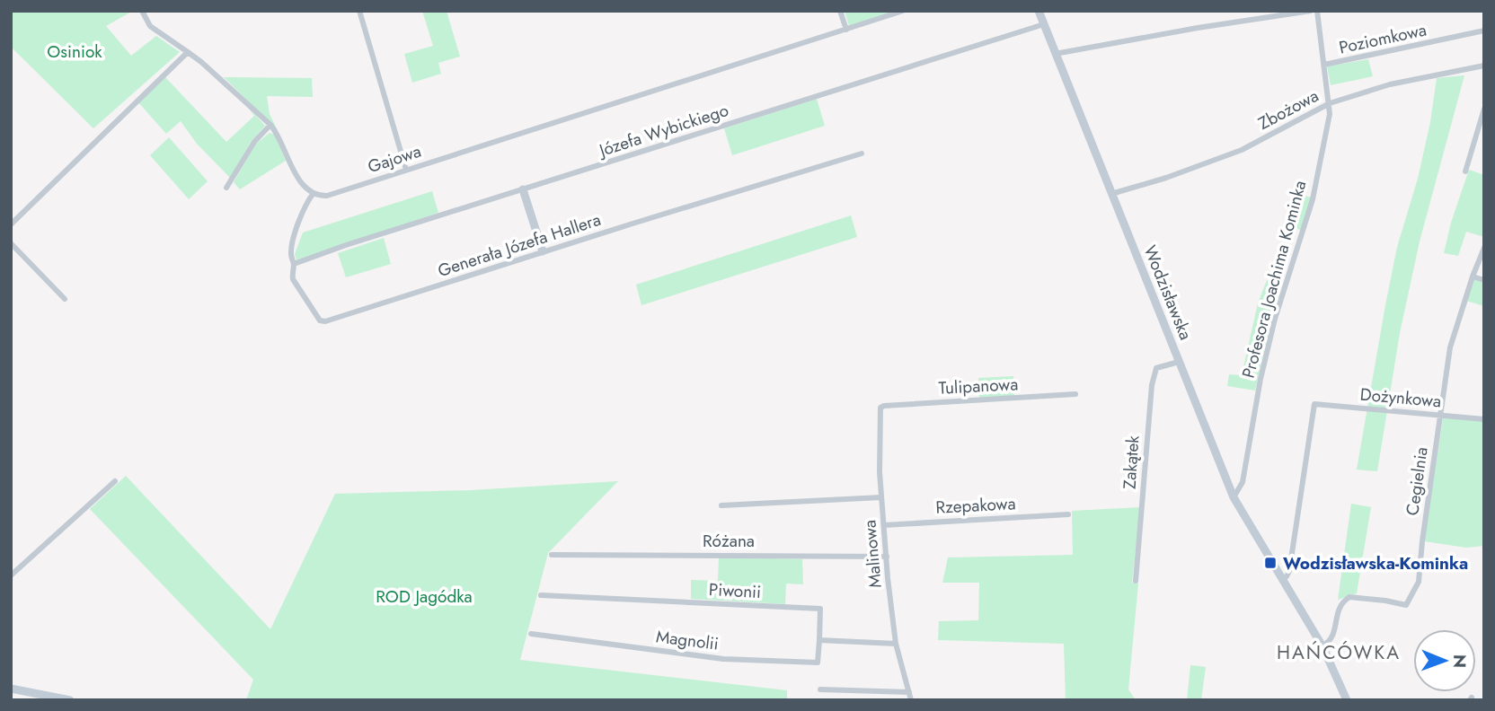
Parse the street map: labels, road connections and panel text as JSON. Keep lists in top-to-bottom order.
{
  "streets": {
    "main road": ["Wodzisławska"],
    "street": [
      "Poziomkowa",
      "Zbożowa",
      "Józefa Wybickiego",
      "Gajowa",
      "Generała Józefa Hallera",
      "Profesora Joachima Kominka",
      "Tulipanowa",
      "Dożynkowa",
      "Zakątek",
      "Cegielnia",
      "Rzepakowa",
      "Różana",
      "Malinowa",
      "Piwonii",
      "Magnolii"
    ]
  },
  "crossings": [
    ["Poziomkowa", "Zbożowa"],
    ["Poziomkowa", "Profesora Joachima Kominka"],
    ["Zbożowa", "Profesora Joachima Kominka"],
    ["Zbożowa", "Wodzisławska"],
    ["Józefa Wybickiego", "Generała Józefa Hallera"],
    ["Józefa Wybickiego", "Wodzisławska"],
    ["Gajowa", "Generała Józefa Hallera"],
    ["Profesora Joachima Kominka", "Wodzisławska"],
    ["Wodzisławska", "Dożynkowa"],
    ["Wodzisławska", "Zakątek"],
    ["Wodzisławska", "Cegielnia"],
    ["Tulipanowa", "Malinowa"],
    ["Dożynkowa", "Cegielnia"],
    ["Rzepakowa", "Malinowa"],
    ["Różana", "Malinowa"],
    ["Piwonii", "Magnolii"]
  ],
  "districts": ["HAŃCÓWKA"],
  "parks": ["Osiniok", "ROD Jagódka"],
  "places": {
    "transit": ["Wodzisławska-Kominka"]
  },
  "north": "right"
}
